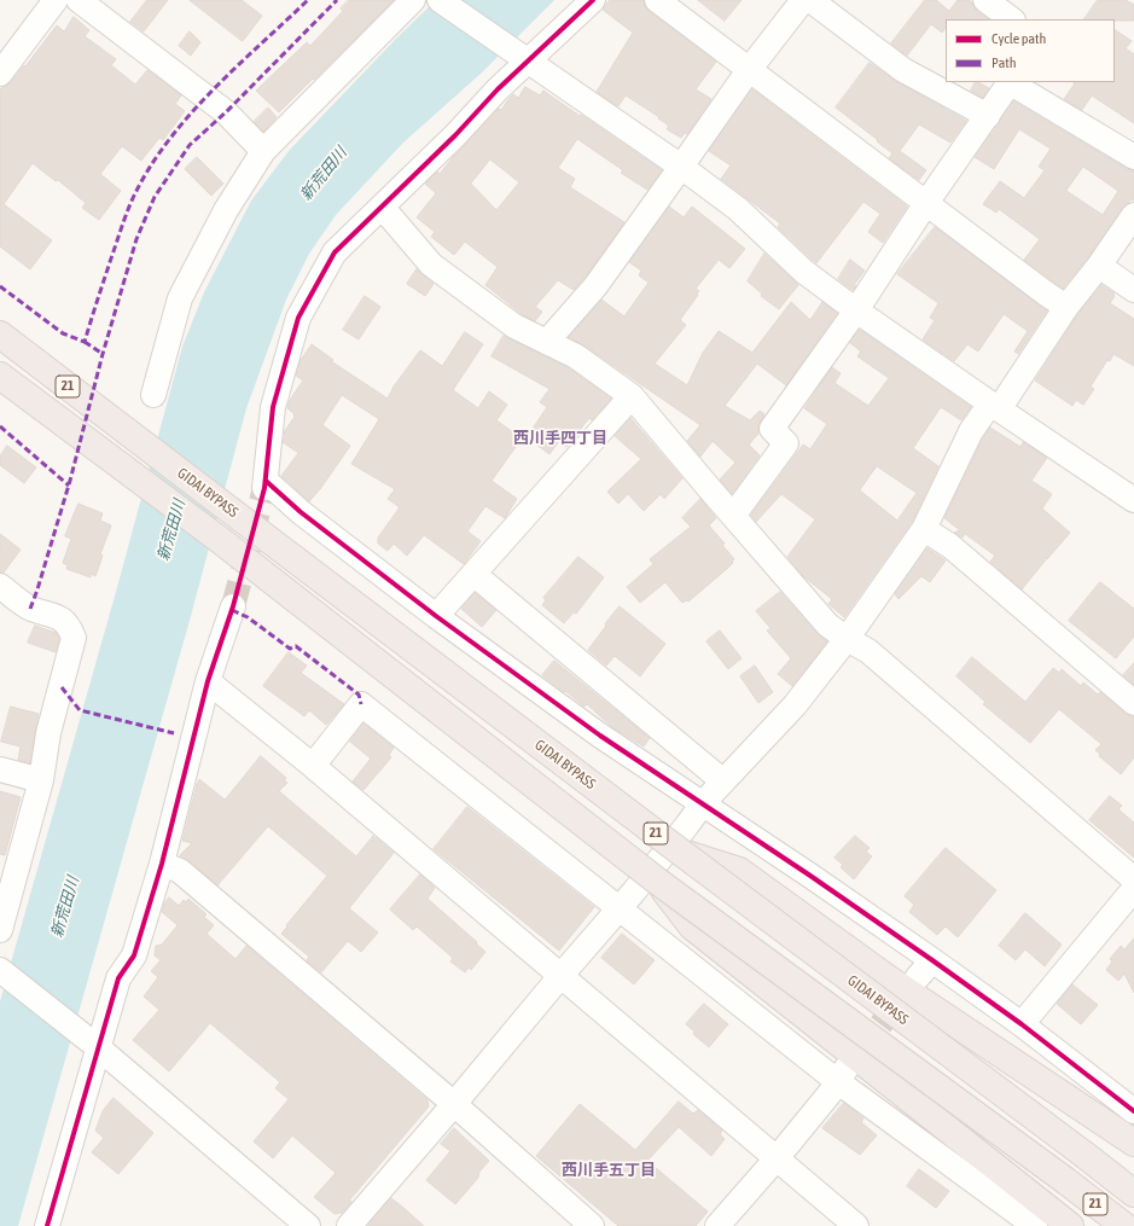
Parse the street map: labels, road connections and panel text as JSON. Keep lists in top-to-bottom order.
{
  "streets": {
    "highway": ["21", "GIDAI BYPASS"]
  },
  "crossings": [
    ["21", "GIDAI BYPASS"]
  ],
  "districts": ["西川手四丁目", "西川手五丁目"],
  "water": ["新荒田川"],
  "legend": ["Cycle path", "Path"]
}
